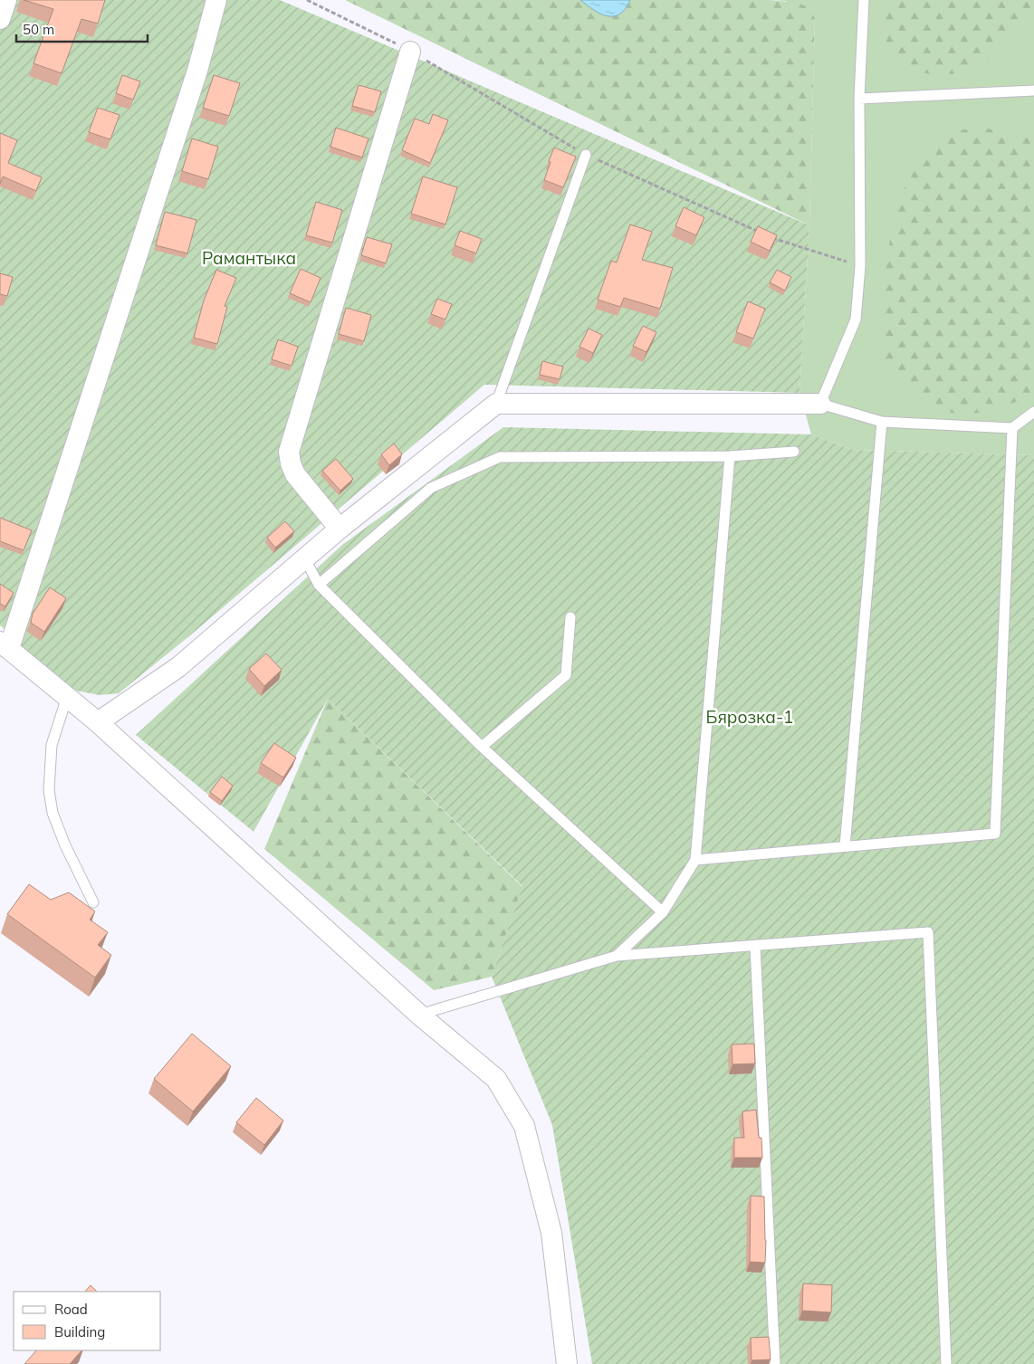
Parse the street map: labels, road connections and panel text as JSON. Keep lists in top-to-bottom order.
{
  "parks": ["Рамантыка", "Бярозка-1"],
  "legend": ["Road", "Building"],
  "scale_bar": "50 m"
}
